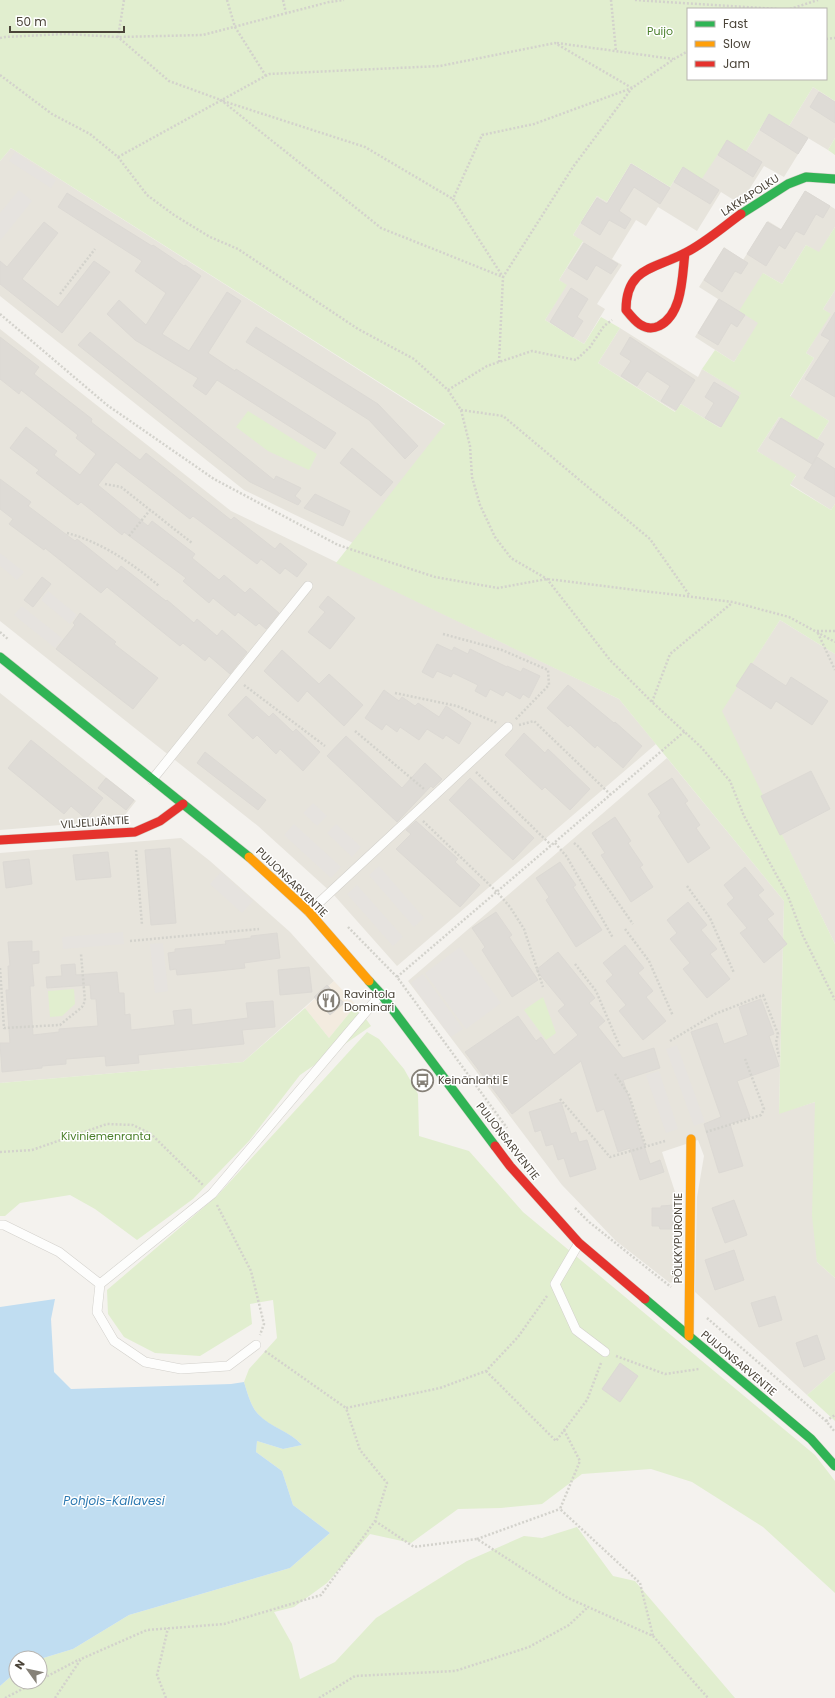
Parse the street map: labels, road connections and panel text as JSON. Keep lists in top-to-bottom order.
{
  "streets": {
    "main road": [
      "LAKKAPOLKU",
      "VILJELIJÄNTIE",
      "PUIJONSARVENTIE",
      "PÖLKKYPURONTIE"
    ]
  },
  "crossings": [
    ["VILJELIJÄNTIE", "PUIJONSARVENTIE"],
    ["PUIJONSARVENTIE", "PÖLKKYPURONTIE"]
  ],
  "water": ["Pohjois-Kallavesi"],
  "parks": ["Puijo", "Kiviniemenranta"],
  "places": {
    "restaurant": ["Ravintola Dominari"],
    "bus stop": ["Keinänlahti E"]
  },
  "legend": ["Fast", "Slow", "Jam"],
  "scale_bar": "50 m",
  "north": "top left"
}
